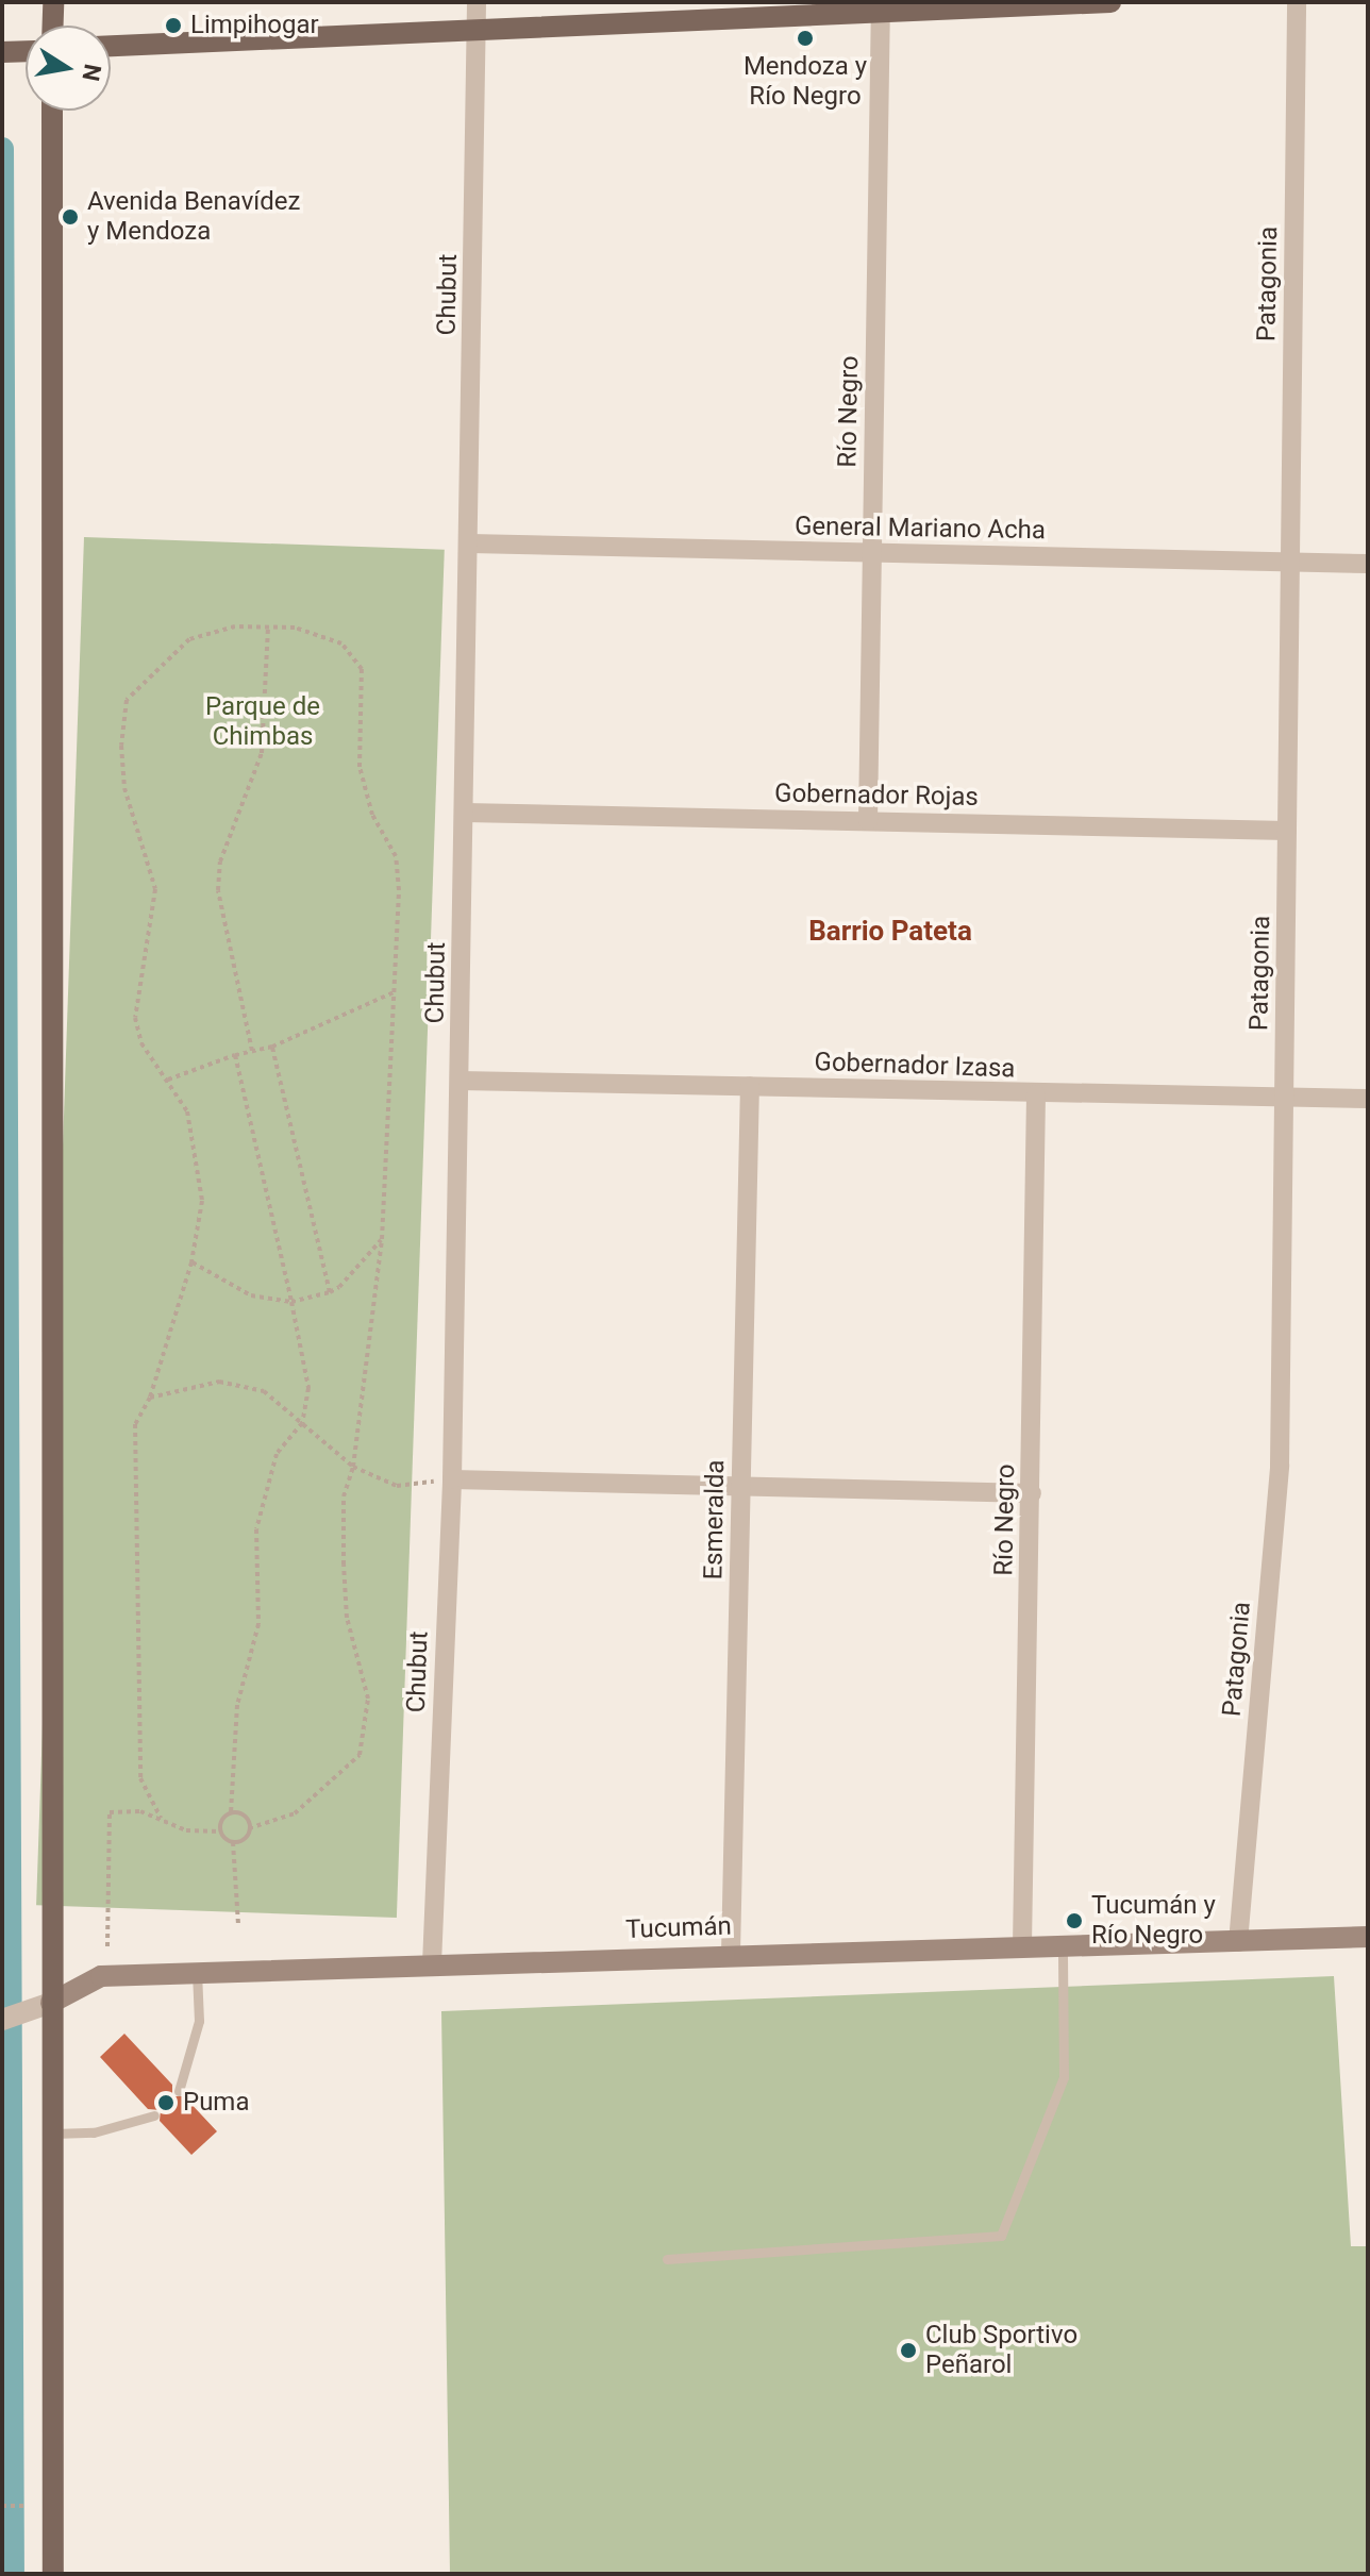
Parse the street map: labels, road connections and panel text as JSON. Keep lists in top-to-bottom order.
{
  "streets": {
    "main road": ["Tucumán"],
    "street": [
      "Patagonia",
      "Chubut",
      "Río Negro",
      "General Mariano Acha",
      "Gobernador Rojas",
      "Gobernador Izasa",
      "Esmeralda"
    ]
  },
  "crossings": [
    ["Patagonia", "General Mariano Acha"],
    ["Patagonia", "Gobernador Rojas"],
    ["Patagonia", "Gobernador Izasa"],
    ["Patagonia", "Tucumán"],
    ["Chubut", "General Mariano Acha"],
    ["Chubut", "Gobernador Rojas"],
    ["Chubut", "Gobernador Izasa"],
    ["Chubut", "Tucumán"],
    ["Río Negro", "General Mariano Acha"],
    ["Río Negro", "Gobernador Rojas"],
    ["Río Negro", "Gobernador Izasa"],
    ["Río Negro", "Tucumán"],
    ["Gobernador Izasa", "Esmeralda"],
    ["Esmeralda", "Tucumán"]
  ],
  "districts": ["Barrio Pateta"],
  "parks": ["Parque de Chimbas"],
  "places": [
    "Limpihogar",
    "Mendoza y Río Negro",
    "Avenida Benavídez y Mendoza",
    "Tucumán y Río Negro",
    "Puma",
    "Club Sportivo Peñarol"
  ],
  "north": "right"
}
